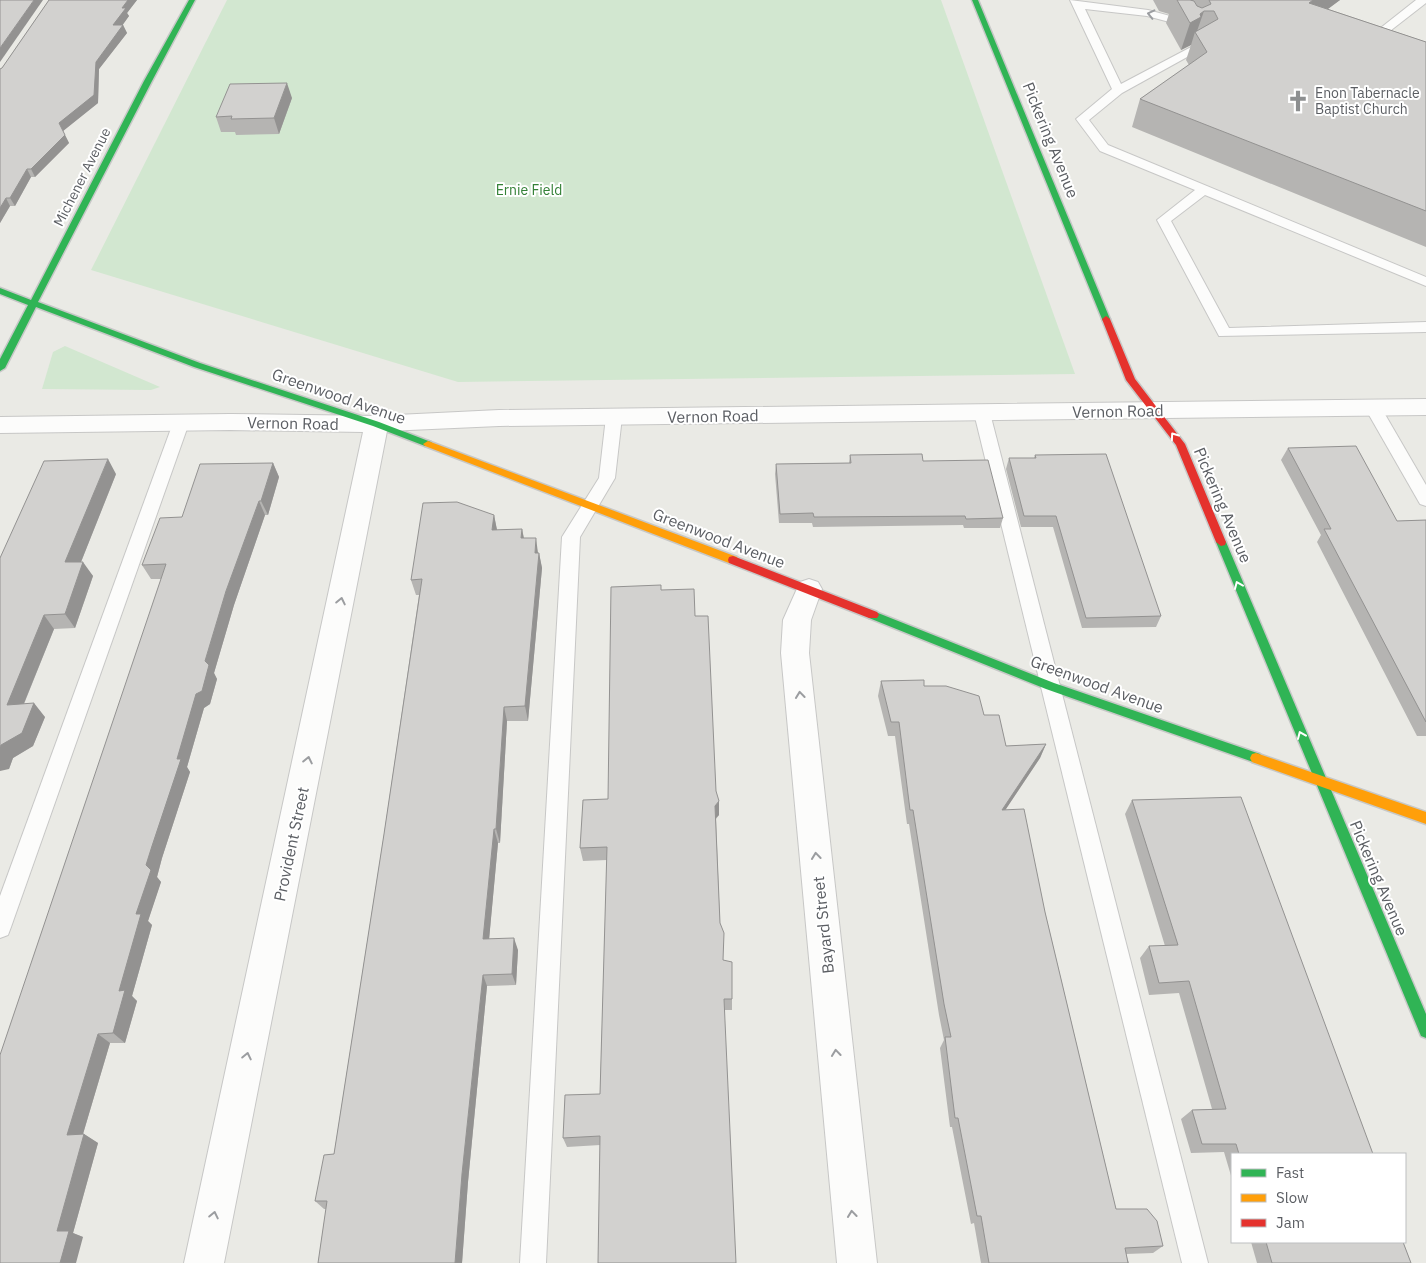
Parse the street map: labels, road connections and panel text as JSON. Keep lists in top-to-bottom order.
{
  "streets": {
    "street": [
      "Pickering Avenue",
      "Michener Avenue",
      "Greenwood Avenue",
      "Vernon Road",
      "Provident Street",
      "Bayard Street"
    ]
  },
  "crossings": [
    ["Pickering Avenue", "Greenwood Avenue"],
    ["Pickering Avenue", "Vernon Road"],
    ["Michener Avenue", "Greenwood Avenue"],
    ["Greenwood Avenue", "Vernon Road"],
    ["Greenwood Avenue", "Provident Street"],
    ["Greenwood Avenue", "Bayard Street"],
    ["Vernon Road", "Provident Street"]
  ],
  "one_way": ["Pickering Avenue", "Provident Street", "Bayard Street"],
  "parks": ["Ernie Field"],
  "places": {
    "church": ["Enon Tabernacle Baptist Church"]
  },
  "legend": ["Fast", "Slow", "Jam"]
}
